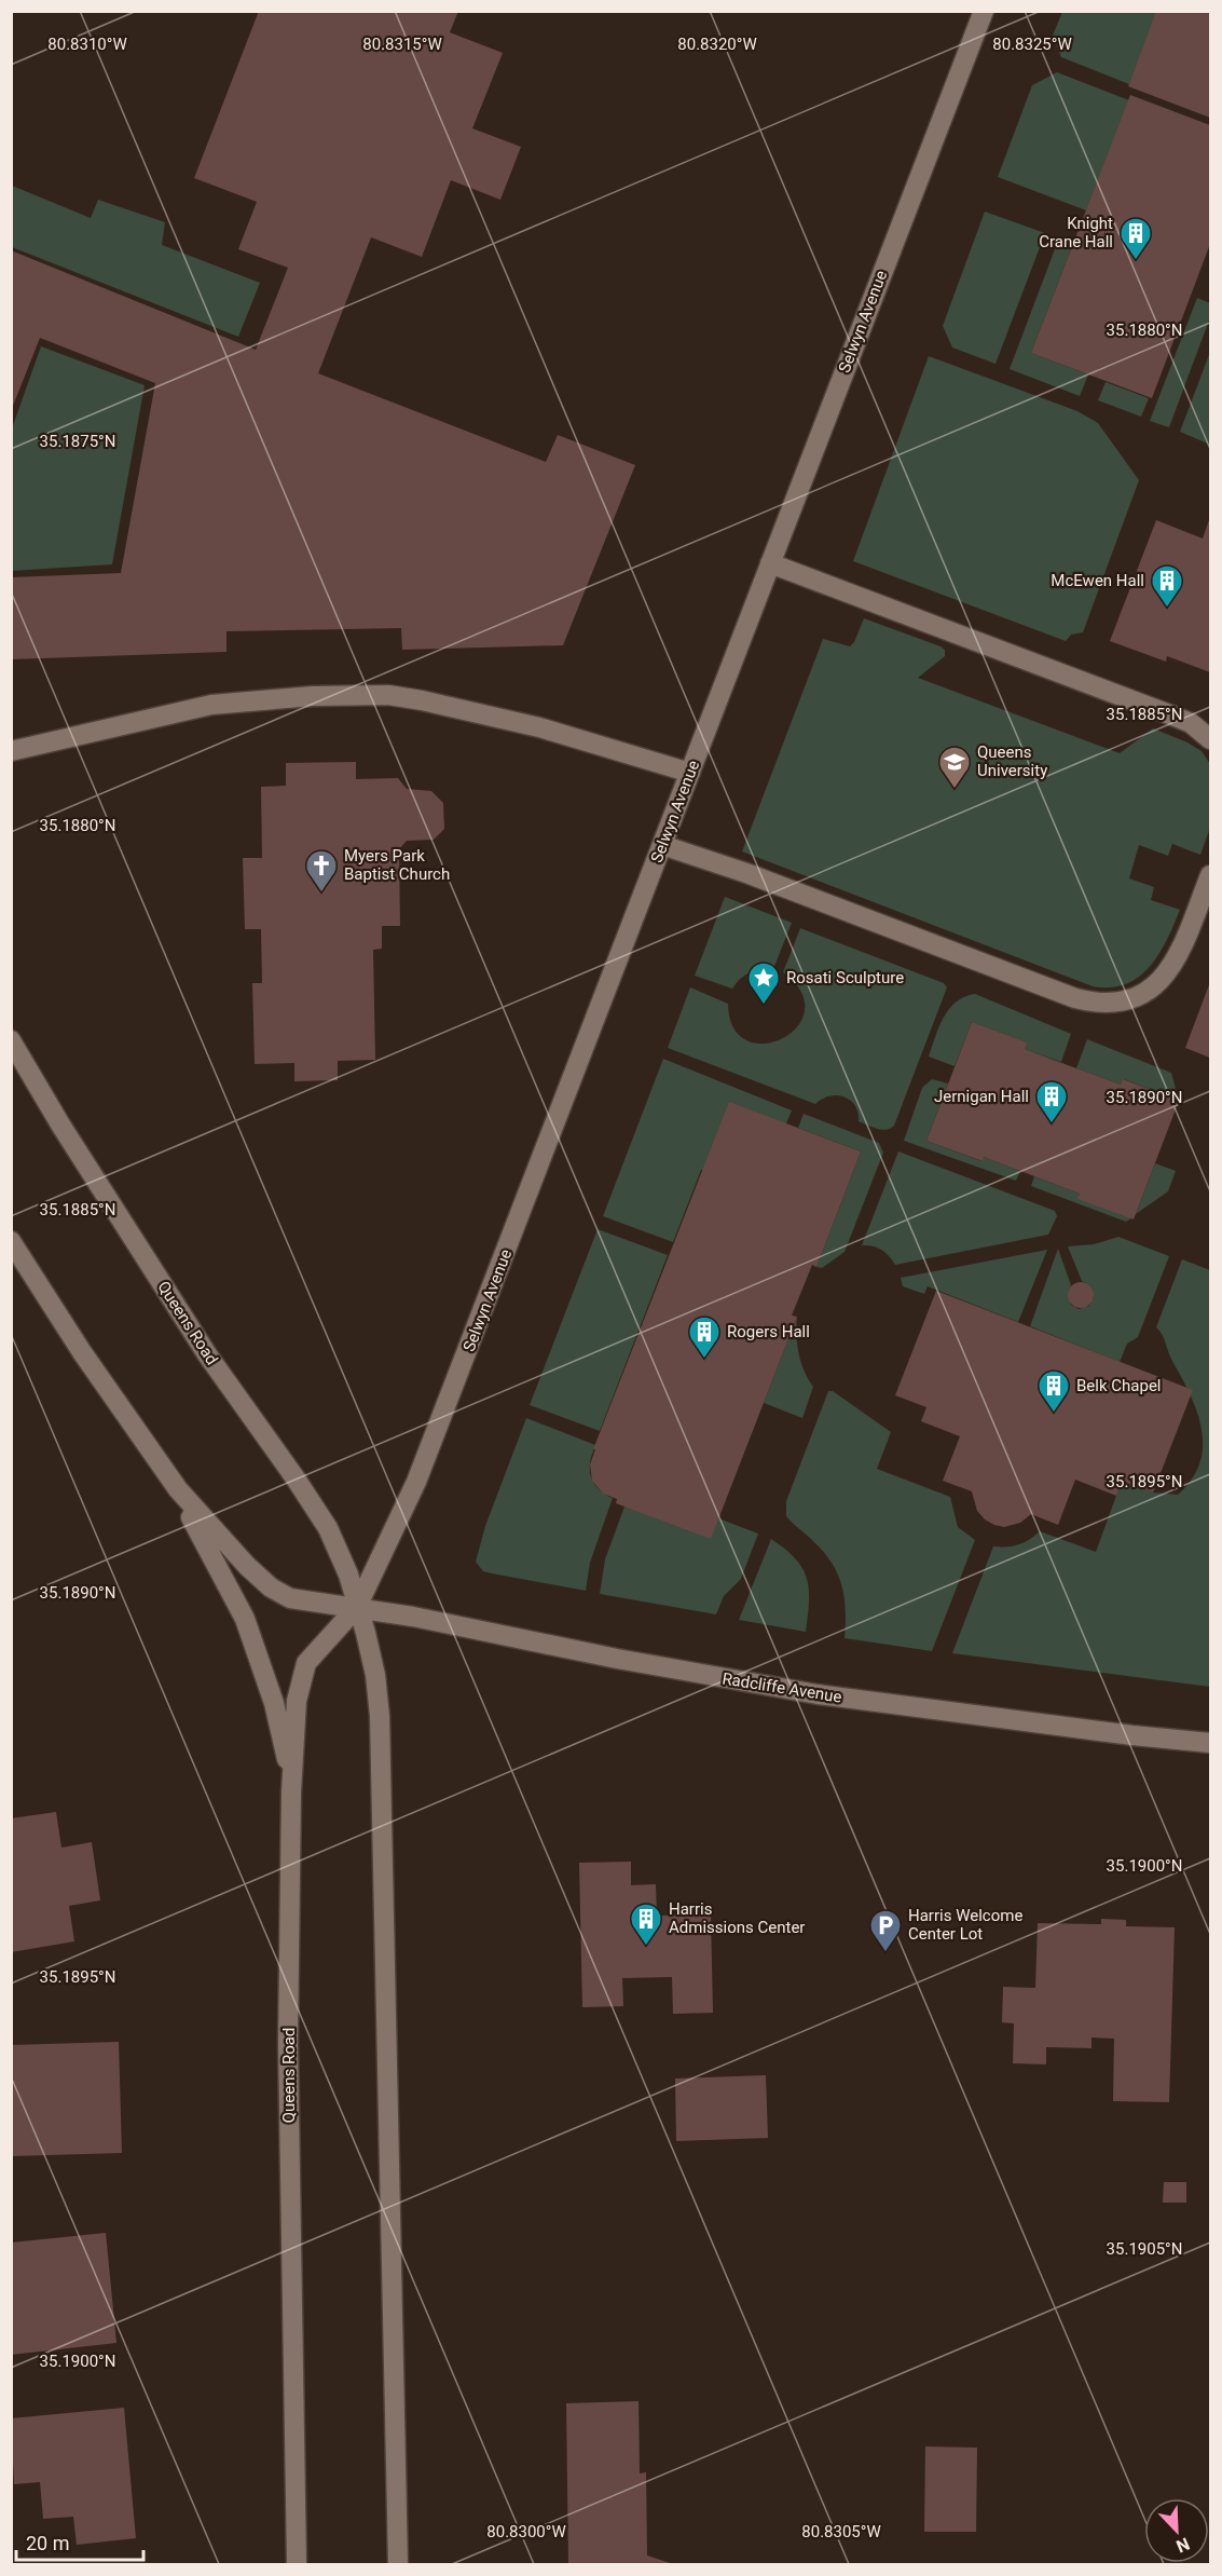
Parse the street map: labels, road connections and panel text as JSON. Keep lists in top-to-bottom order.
{
  "streets": {
    "street": ["Selwyn Avenue", "Queens Road", "Radcliffe Avenue"]
  },
  "crossings": [
    ["Selwyn Avenue", "Queens Road"],
    ["Selwyn Avenue", "Radcliffe Avenue"],
    ["Queens Road", "Radcliffe Avenue"]
  ],
  "places": {
    "building": [
      "Knight Crane Hall",
      "McEwen Hall",
      "Jernigan Hall",
      "Rogers Hall",
      "Belk Chapel",
      "Harris Admissions Center"
    ],
    "school or university": ["Queens University"],
    "church": ["Myers Park Baptist Church"],
    "place": ["Rosati Sculpture"],
    "parking": ["Harris Welcome Center Lot"]
  },
  "scale_bar": "20 m",
  "north": "bottom right",
  "coordinates": [
    "80.8310°W",
    "80.8315°W",
    "80.8325°W",
    "80.8320°W",
    "35.1880°N",
    "35.1875°N",
    "35.1885°N",
    "35.1890°N",
    "35.1895°N",
    "35.1900°N",
    "35.1905°N",
    "80.8300°W",
    "80.8305°W"
  ]
}
